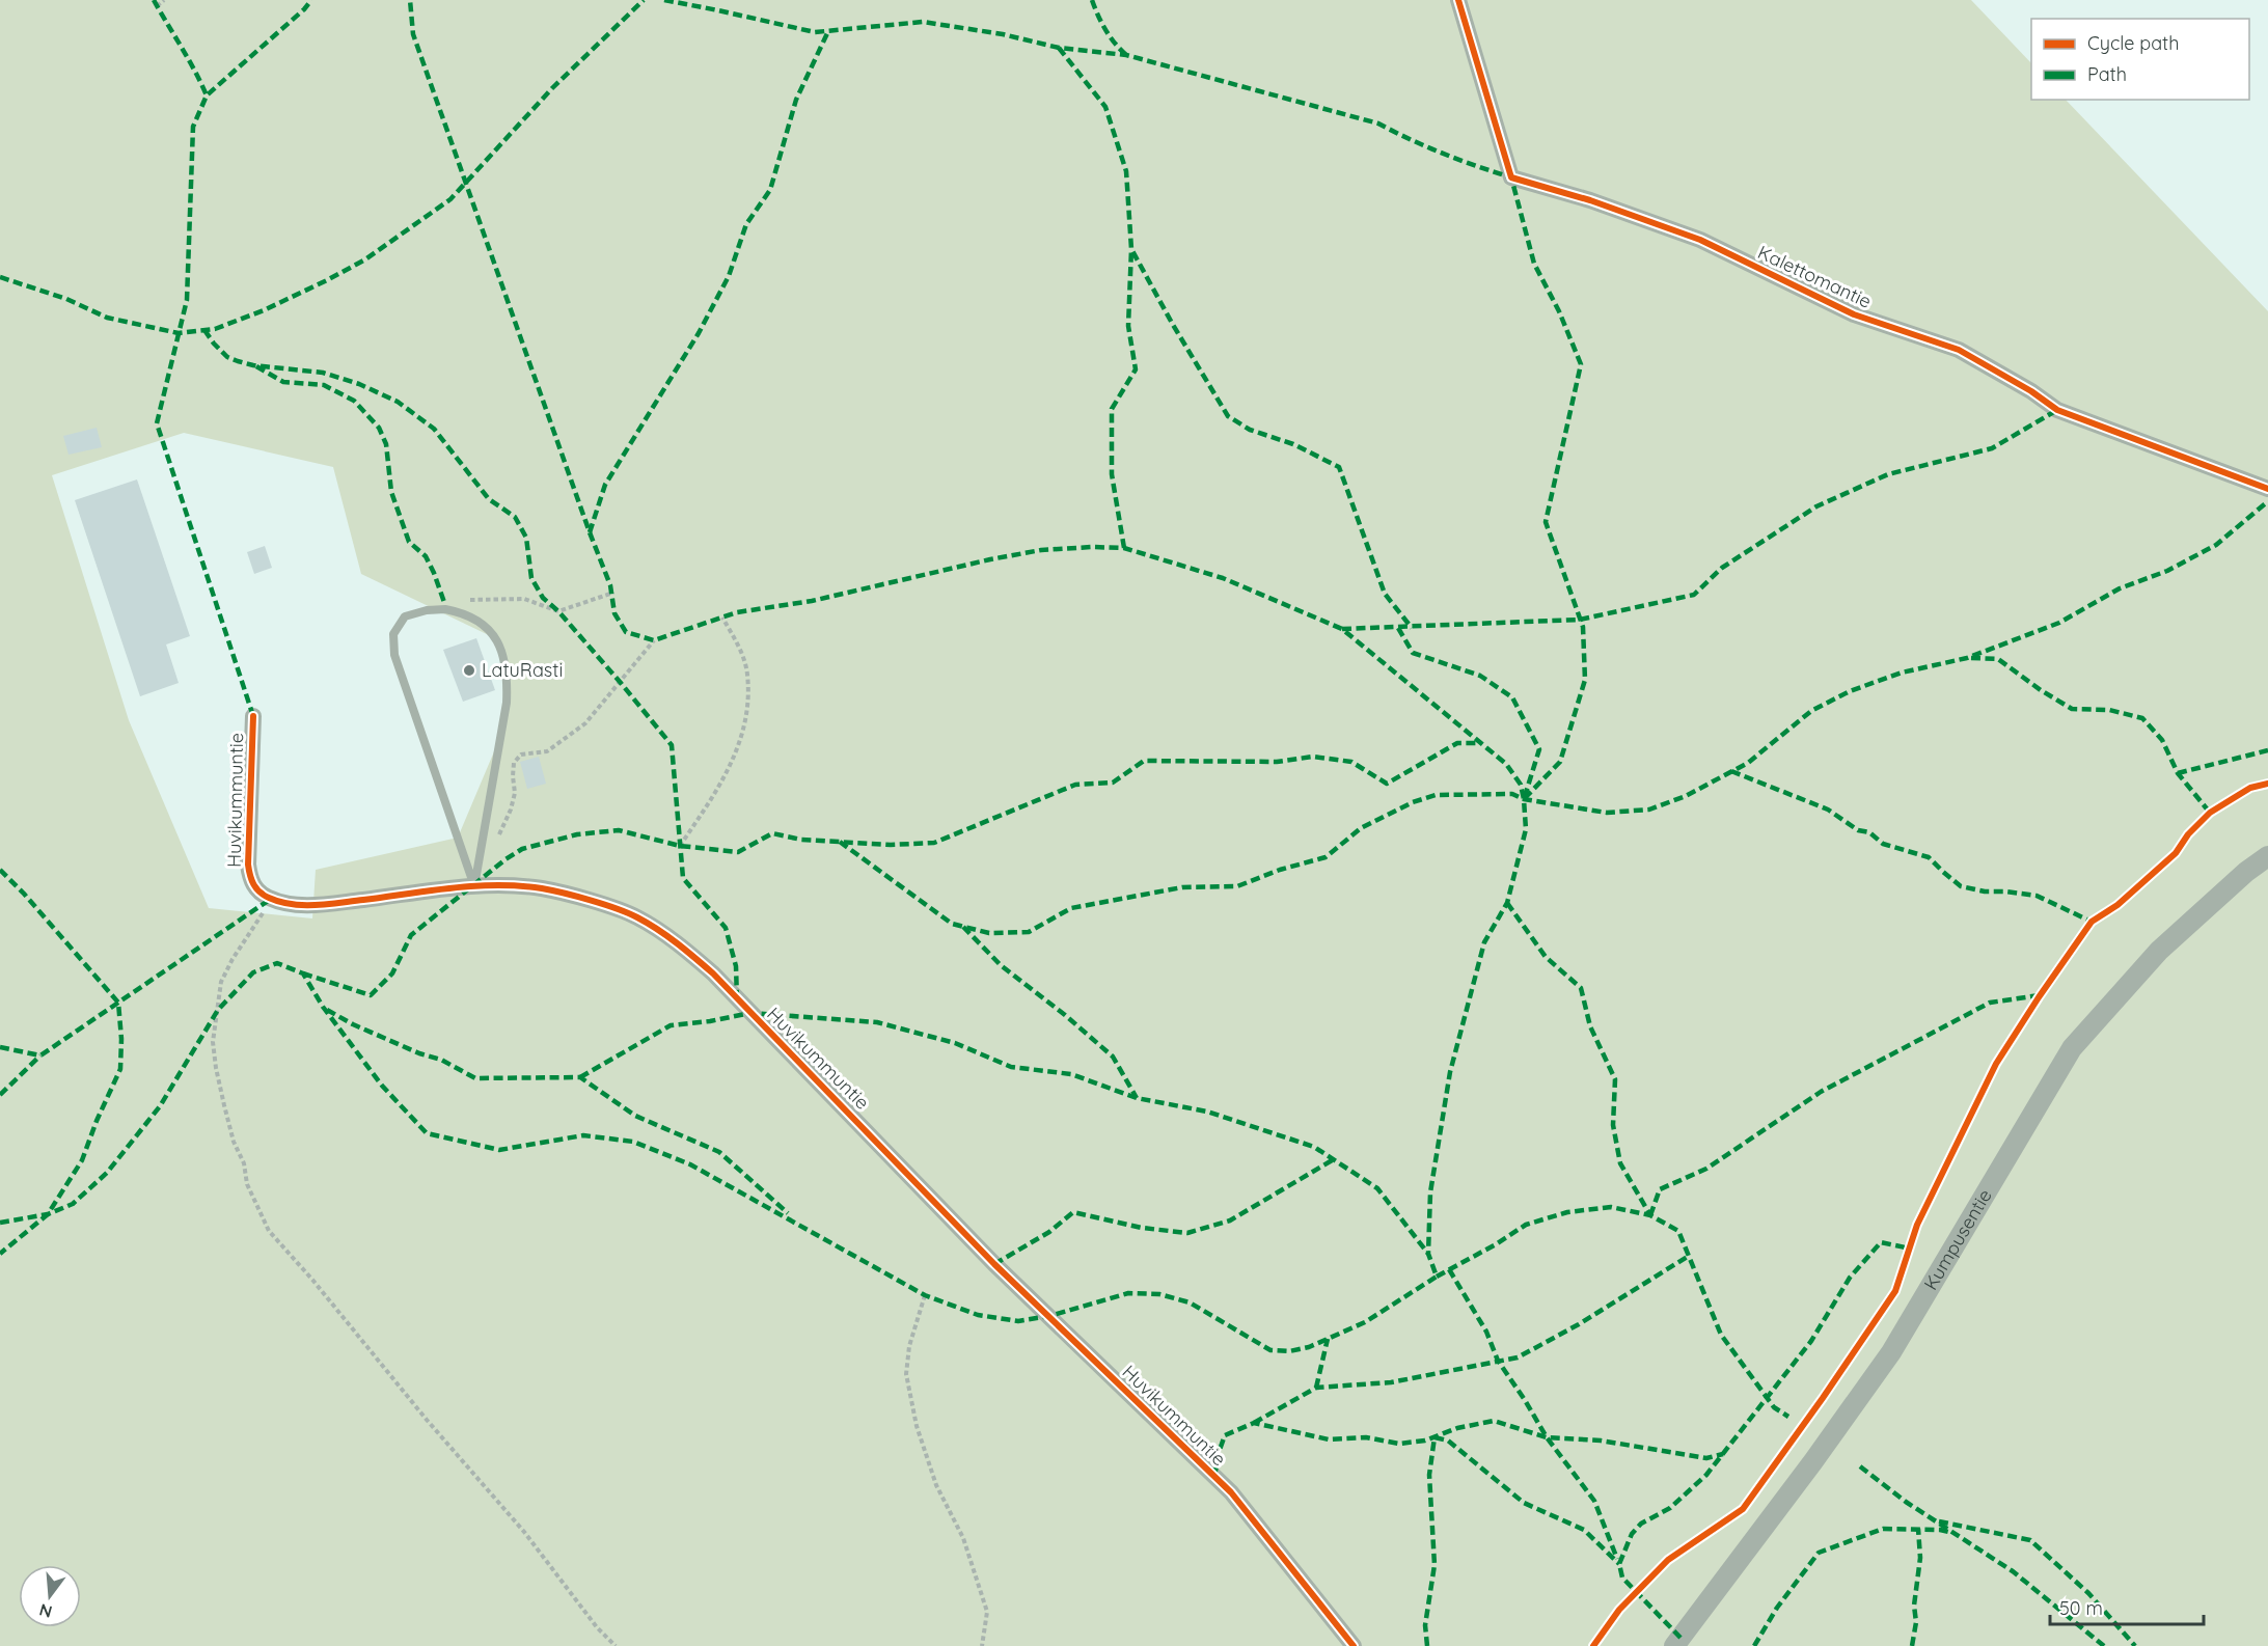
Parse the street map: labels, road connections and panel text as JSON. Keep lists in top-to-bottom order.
{
  "streets": {
    "street": ["Kalettomantie", "Huvikummuntie", "Kumpusentie"]
  },
  "places": ["LatuRasti"],
  "legend": ["Cycle path", "Path"],
  "scale_bar": "50 m",
  "north": "bottom"
}
